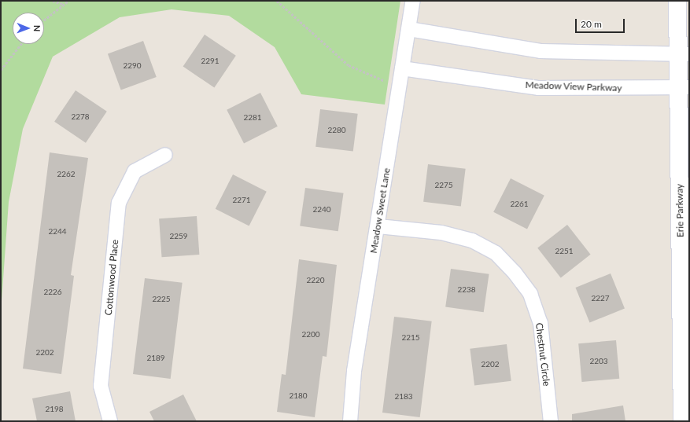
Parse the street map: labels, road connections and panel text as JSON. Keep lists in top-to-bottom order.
{
  "streets": {
    "main road": ["Erie Parkway"],
    "street": [
      "Meadow View Parkway",
      "Meadow Sweet Lane",
      "Cottonwood Place",
      "Chestnut Circle"
    ]
  },
  "crossings": [
    ["Meadow View Parkway", "Meadow Sweet Lane"],
    ["Meadow View Parkway", "Erie Parkway"],
    ["Meadow Sweet Lane", "Chestnut Circle"]
  ],
  "house_numbers": [
    "2291",
    "2290",
    "2278",
    "2281",
    "2280",
    "2262",
    "2275",
    "2271",
    "2261",
    "2240",
    "2244",
    "2259",
    "2251",
    "2220",
    "2238",
    "2226",
    "2227",
    "2225",
    "2200",
    "2215",
    "2202",
    "2189",
    "2203",
    "2202",
    "2180",
    "2183",
    "2198"
  ],
  "scale_bar": "20 m",
  "north": "right"
}
